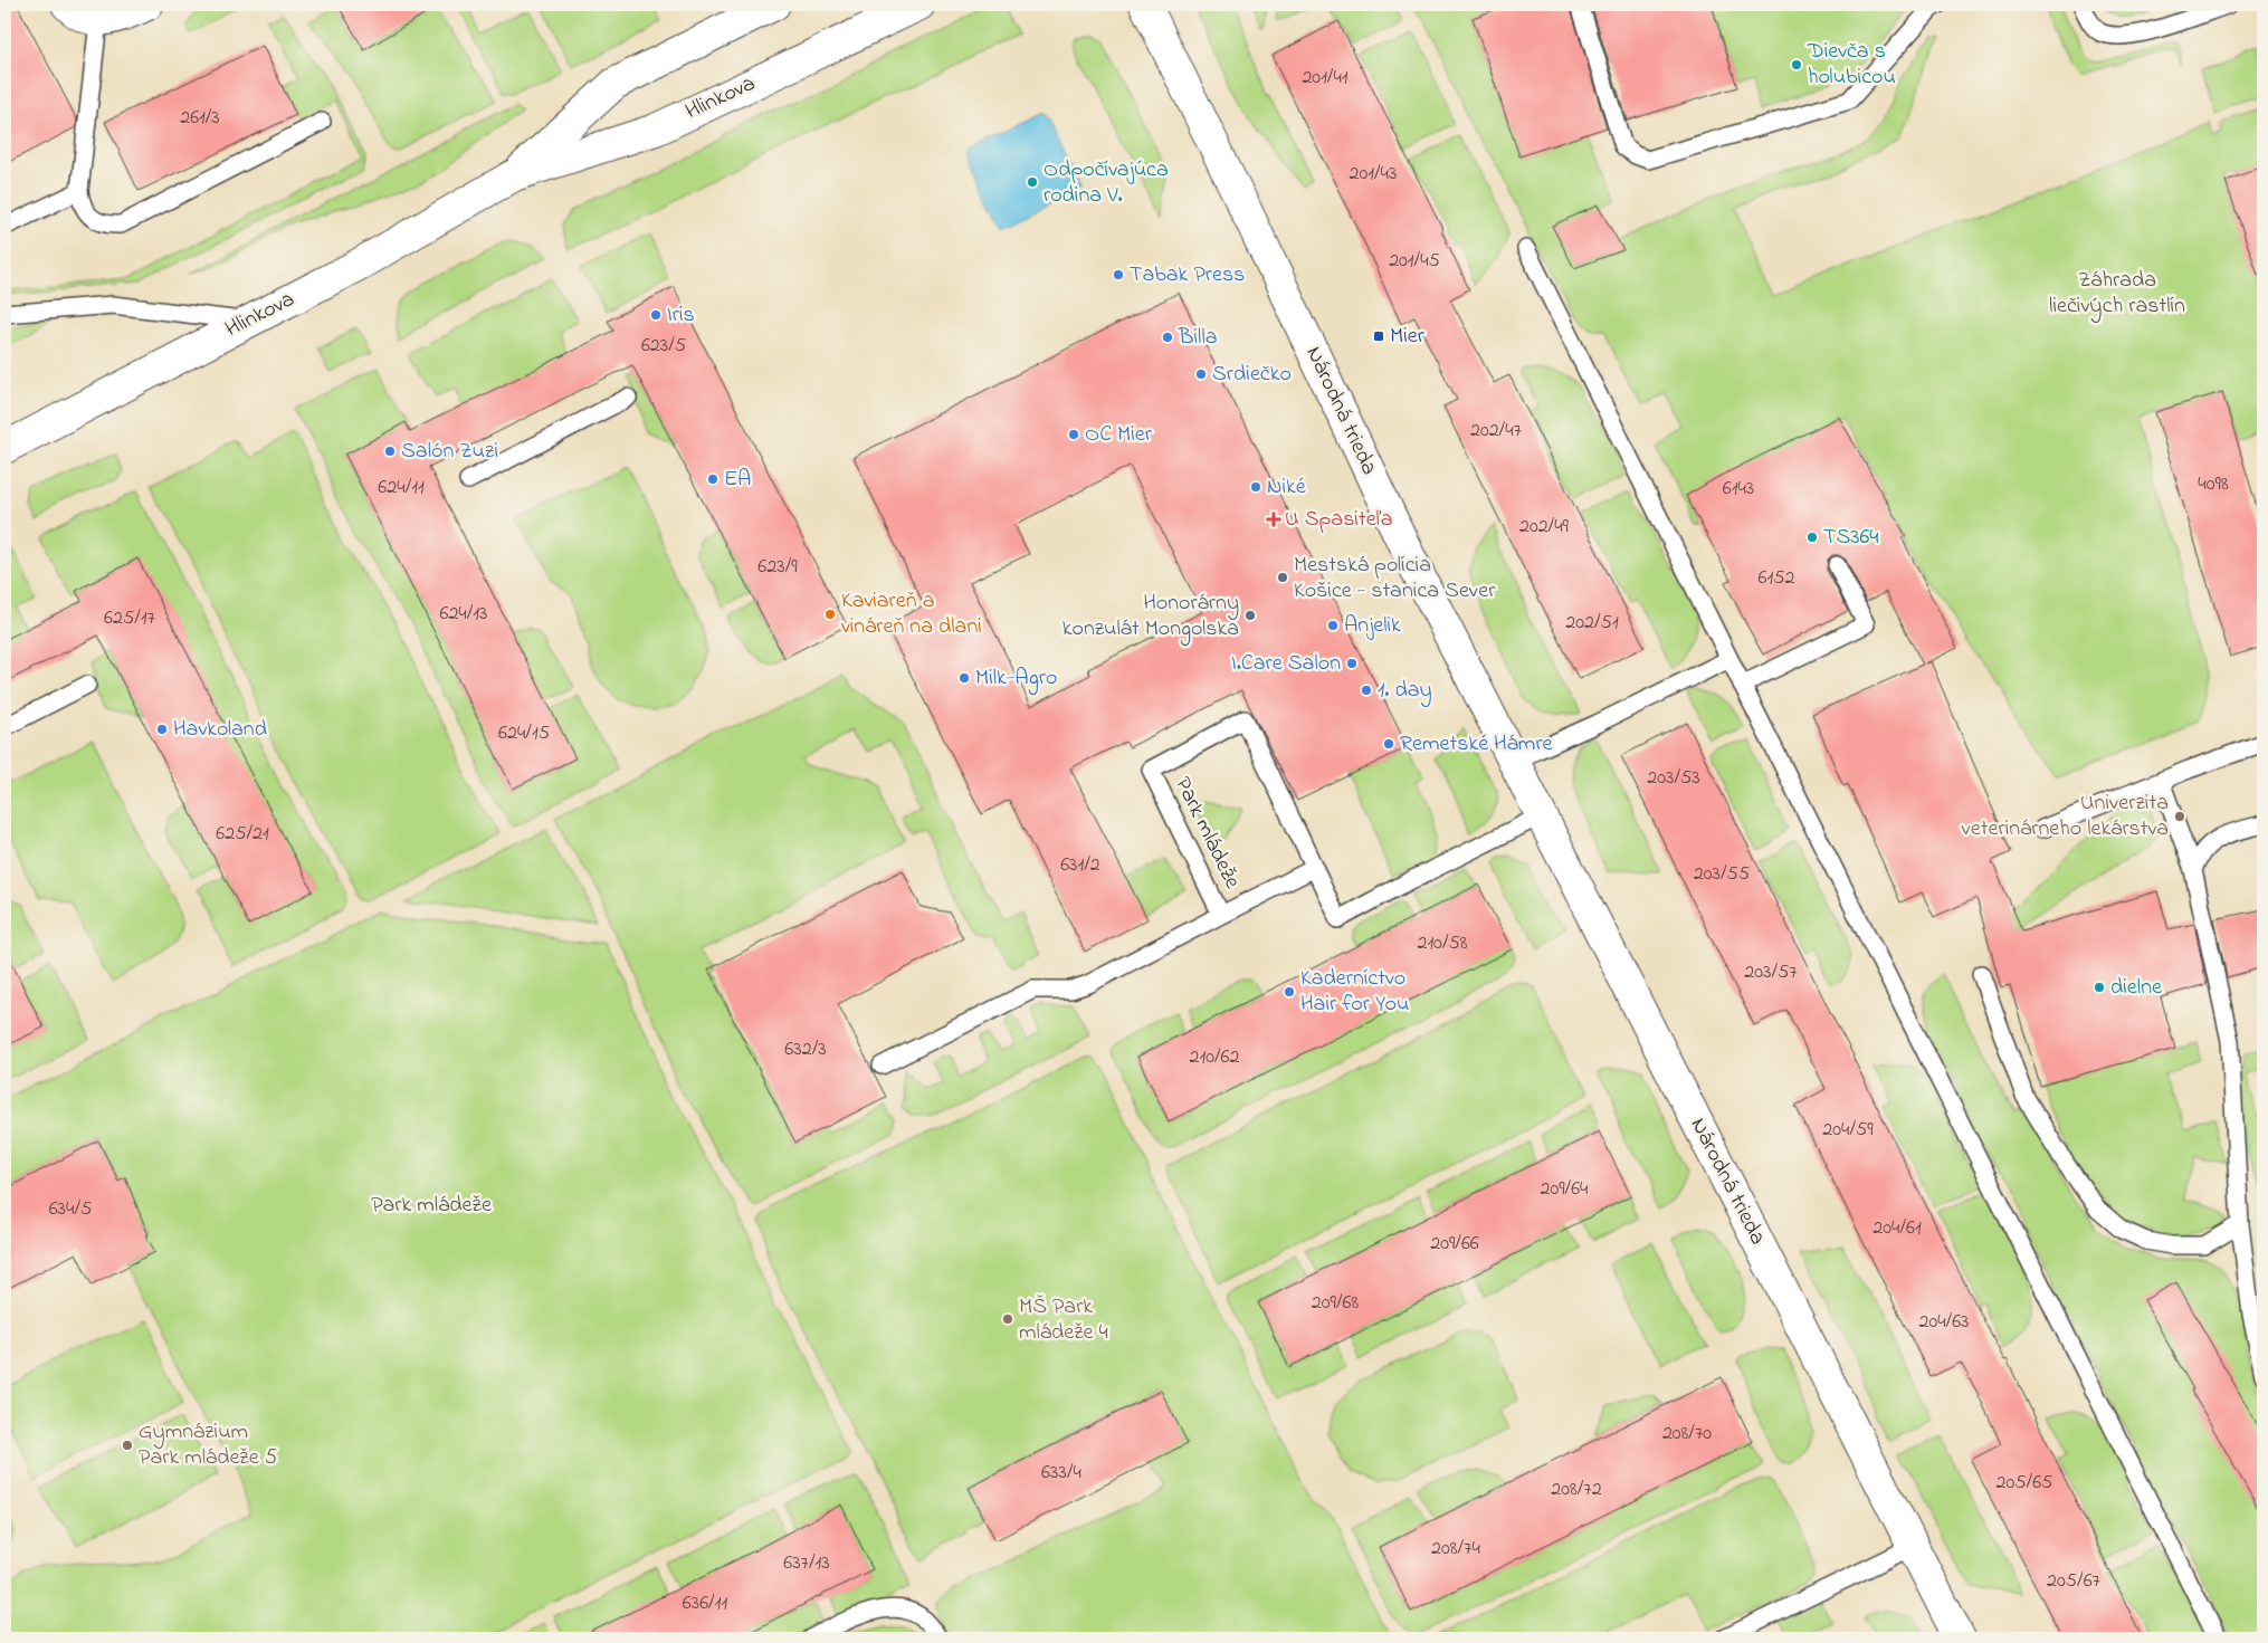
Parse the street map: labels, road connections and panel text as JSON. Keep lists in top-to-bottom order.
{
  "streets": {
    "street": ["Hlinkova", "Národná trieda"],
    "lane": ["Park mládeže"]
  },
  "crossings": [
    ["Národná trieda", "Park mládeže"]
  ],
  "parks": ["Záhrada liečivých rastlín", "Park mládeže"],
  "places": {
    "other": [
      "Dievča s holubicou",
      "Odpočívajúca rodina V.",
      "Tabak Press",
      "Iris",
      "Billa",
      "Srdiečko",
      "OC Mier",
      "Salón Zuzi",
      "EA",
      "Niké",
      "TS364",
      "Mestská polícia Košice - stanica Sever",
      "Kaviareň a vináreň na dlani",
      "Honorárny konzulát Mongolska",
      "Anjelik",
      "I.Care Salon",
      "Milk-Agro",
      "1. day",
      "Havkoland",
      "Remetské Hámre",
      "Univerzita veterinárneho lekárstva",
      "dielne",
      "Kaderníctvo Hair for You",
      "MŠ Park mládeže 4",
      "Gymnázium Park mládeže 5"
    ],
    "transit": ["Mier"],
    "health": ["U Spasiteľa"]
  },
  "house_numbers": [
    "201/41",
    "261/3",
    "201/43",
    "201/45",
    "623/5",
    "202/47",
    "4098",
    "624/11",
    "6143",
    "202/49",
    "623/9",
    "6152",
    "624/13",
    "625/17",
    "202/51",
    "624/15",
    "203/53",
    "625/21",
    "631/2",
    "203/55",
    "210/58",
    "203/57",
    "632/3",
    "210/62",
    "204/59",
    "209/64",
    "634/5",
    "204/61",
    "209/66",
    "209/68",
    "204/63",
    "208/70",
    "633/4",
    "205/65",
    "208/72",
    "208/74",
    "637/13",
    "205/67",
    "636/11"
  ]
}
